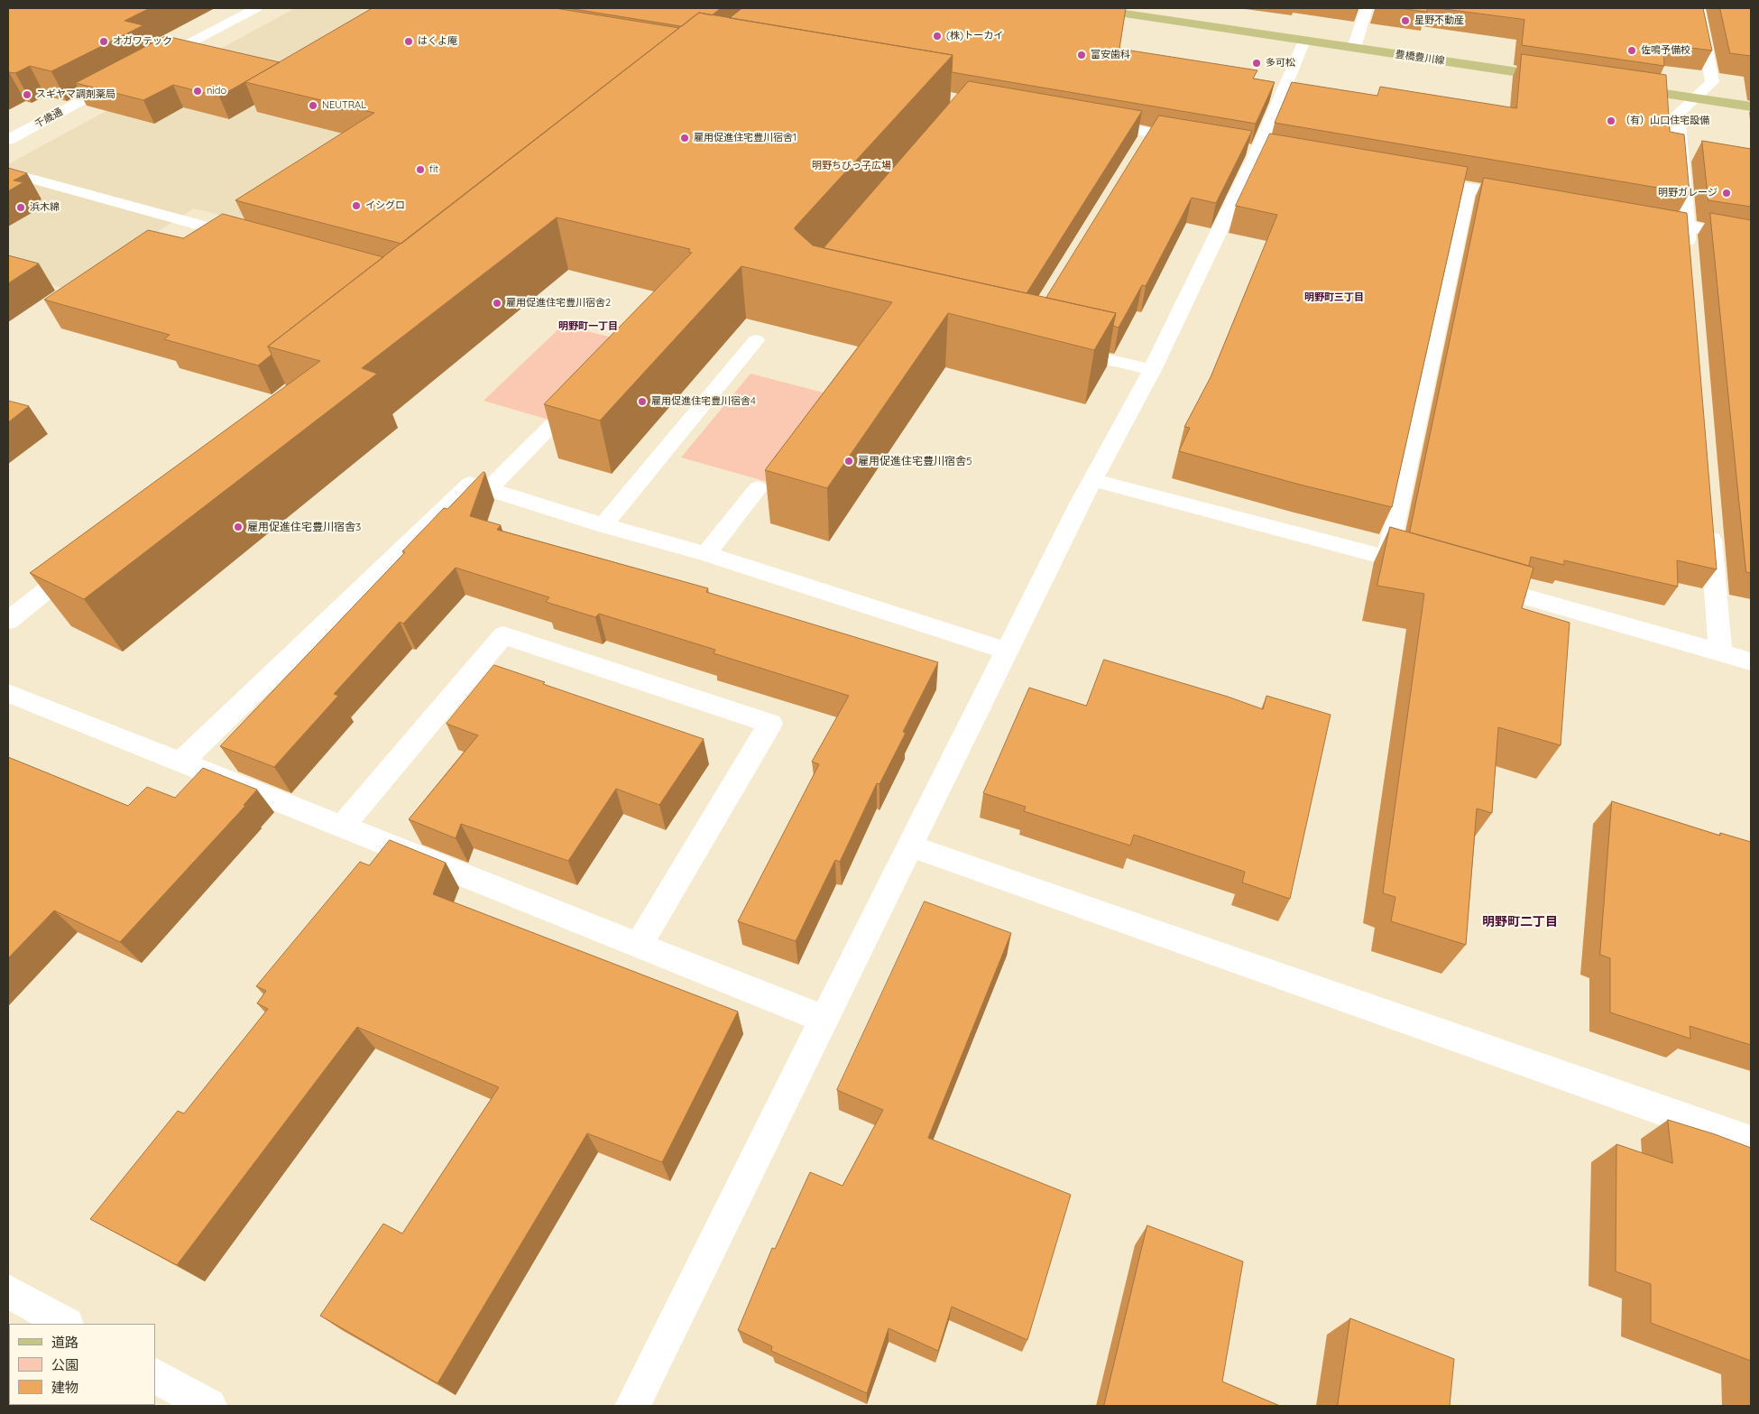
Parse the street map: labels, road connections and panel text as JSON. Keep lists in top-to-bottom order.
{
  "streets": {
    "main road": ["豊橋豊川線"],
    "street": ["千歳通"]
  },
  "districts": ["明野町三丁目", "明野町一丁目", "明野町二丁目"],
  "parks": ["明野ちびっ子広場"],
  "places": [
    "星野不動産",
    "(株)トーカイ",
    "オガワテック",
    "はくよ庵",
    "佐鳴予備校",
    "富安歯科",
    "多可松",
    "nido",
    "スギヤマ調剤薬局",
    "NEUTRAL",
    "（有）山口住宅設備",
    "雇用促進住宅豊川宿舎1",
    "fit",
    "明野ガレージ",
    "イシグロ",
    "浜木綿",
    "雇用促進住宅豊川宿舎2",
    "雇用促進住宅豊川宿舎4",
    "雇用促進住宅豊川宿舎5",
    "雇用促進住宅豊川宿舎3"
  ],
  "legend": ["道路", "公園", "建物"]
}
